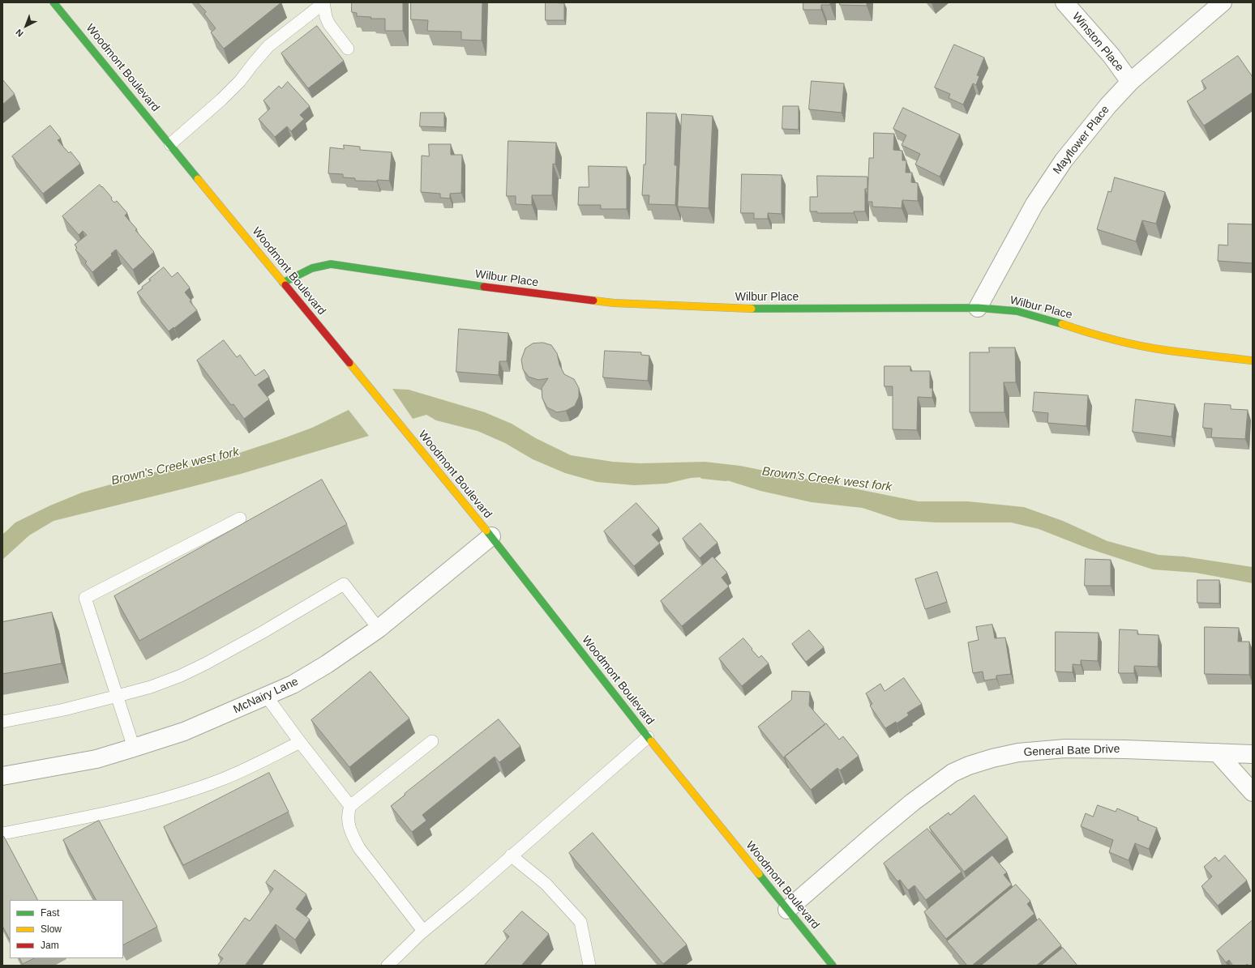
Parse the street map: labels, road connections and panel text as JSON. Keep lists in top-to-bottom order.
{
  "streets": {
    "main road": ["Woodmont Boulevard", "Wilbur Place"],
    "street": [
      "Winston Place",
      "Mayflower Place",
      "McNairy Lane",
      "General Bate Drive"
    ]
  },
  "crossings": [
    ["Winston Place", "Mayflower Place"],
    ["Woodmont Boulevard", "Wilbur Place"],
    ["Woodmont Boulevard", "McNairy Lane"],
    ["Woodmont Boulevard", "General Bate Drive"],
    ["Mayflower Place", "Wilbur Place"]
  ],
  "water": ["Brown's Creek west fork"],
  "legend": ["Fast", "Slow", "Jam"],
  "north": "bottom left"
}
